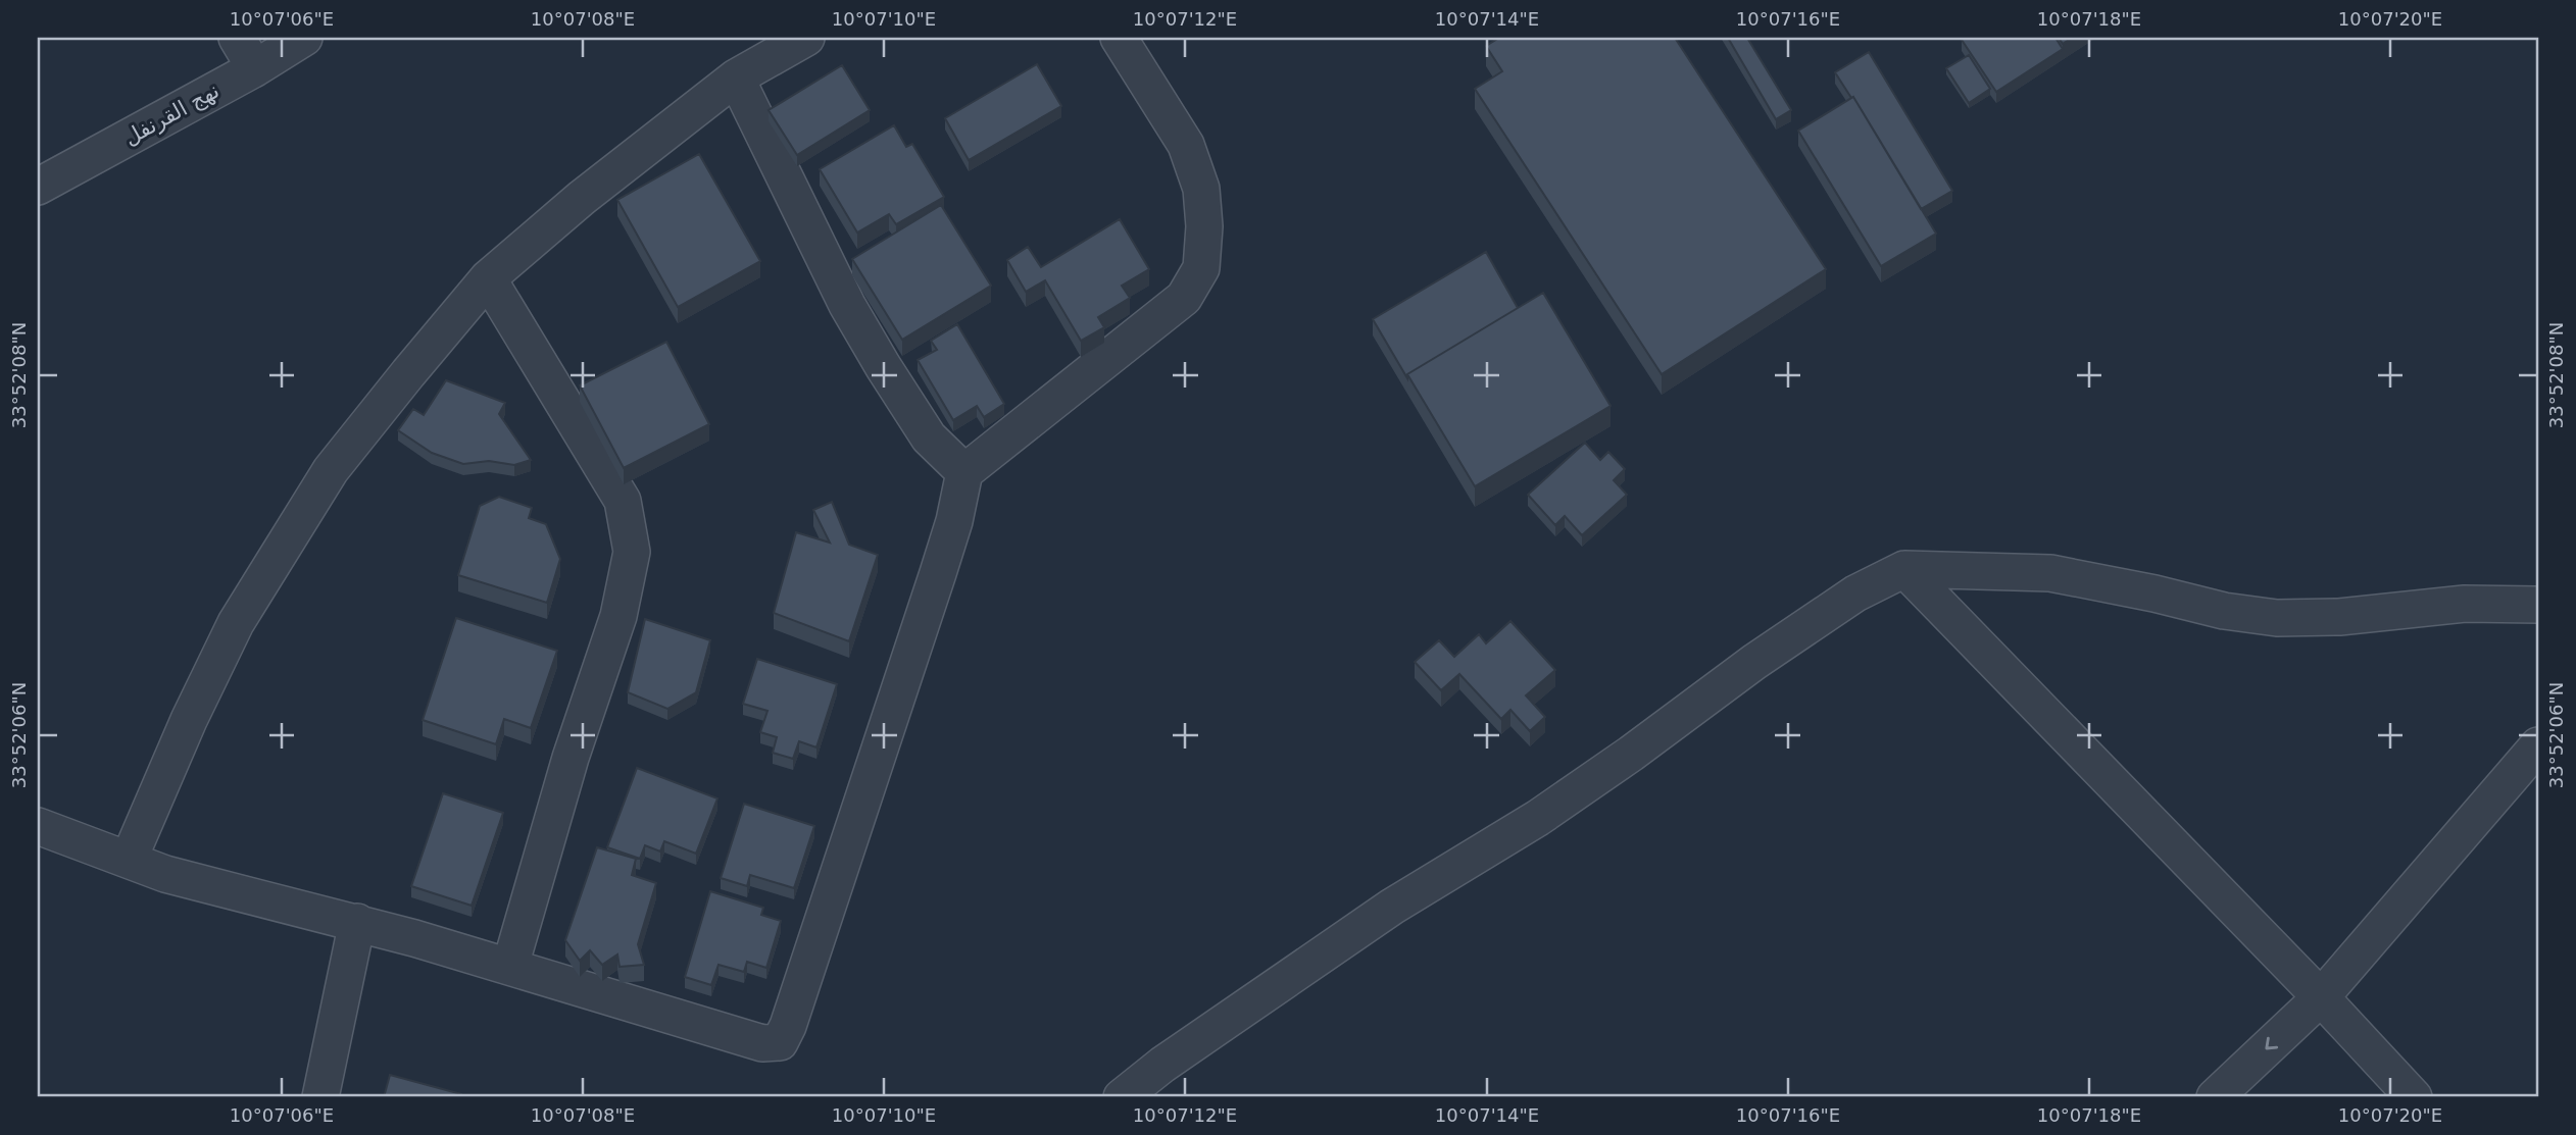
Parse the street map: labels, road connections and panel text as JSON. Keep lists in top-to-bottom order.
{
  "streets": {
    "street": ["نهج القرنفل"]
  },
  "coordinates": [
    "10°07'06\"E",
    "10°07'08\"E",
    "10°07'10\"E",
    "10°07'12\"E",
    "10°07'14\"E",
    "10°07'16\"E",
    "10°07'18\"E",
    "10°07'20\"E",
    "33°52'08\"N",
    "33°52'06\"N"
  ]
}
